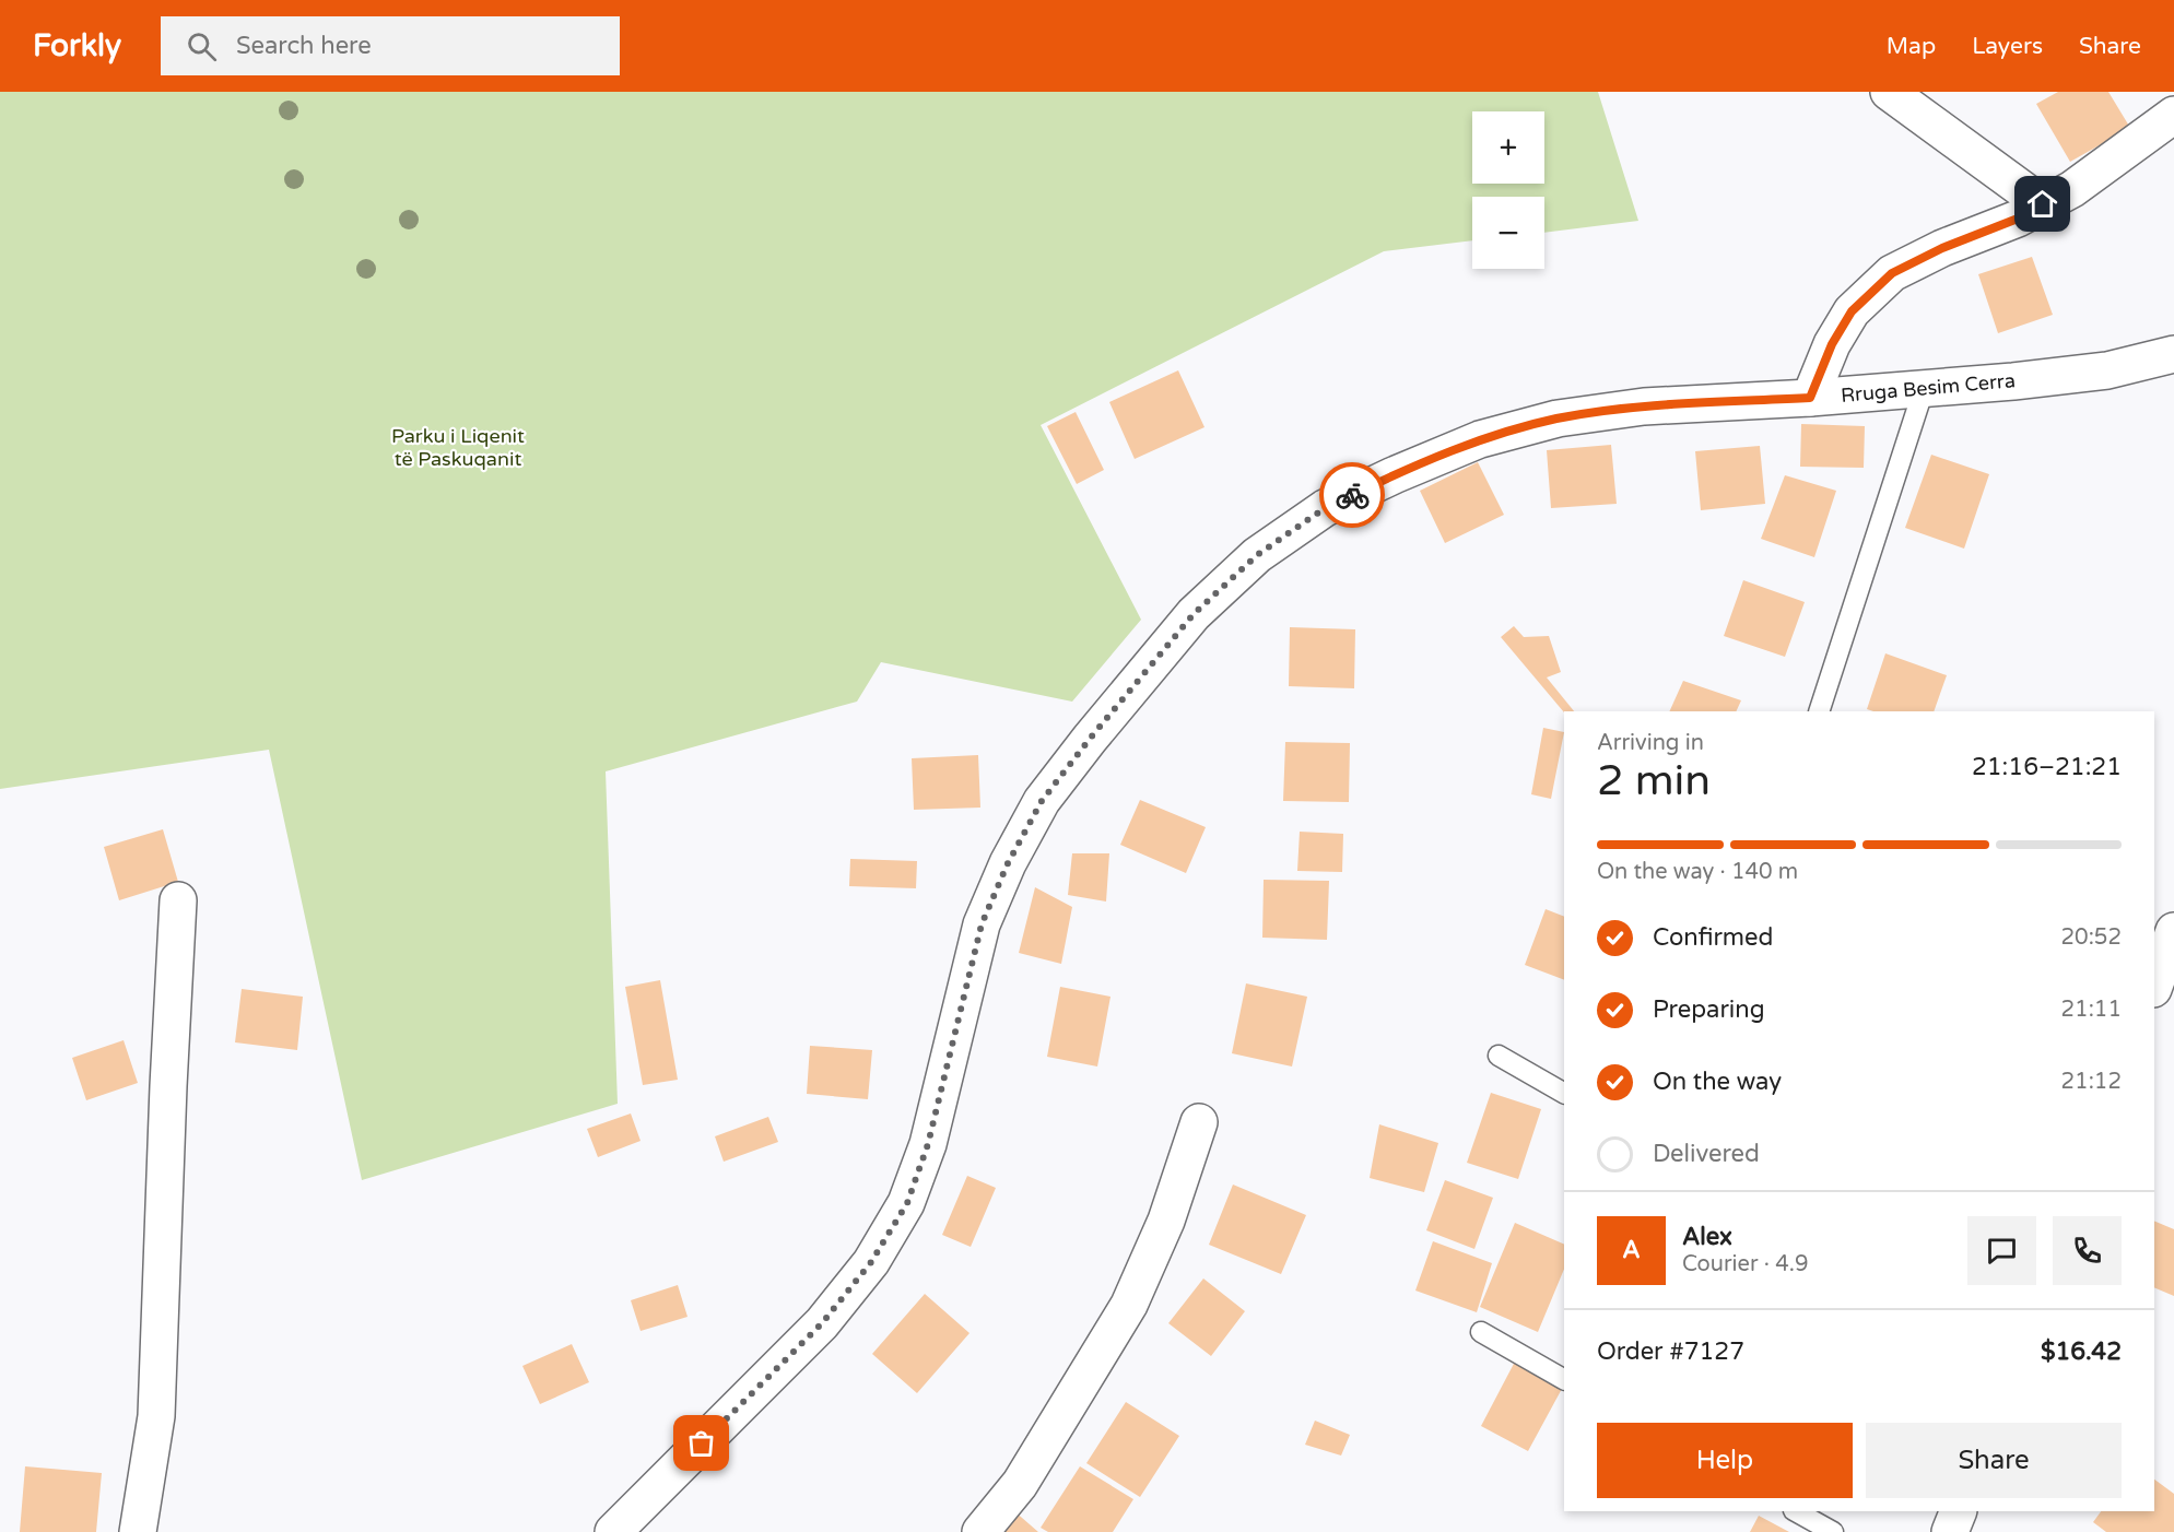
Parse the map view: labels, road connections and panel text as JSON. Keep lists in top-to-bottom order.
{
  "streets": {
    "street": ["Rruga Besim Cerra"]
  },
  "parks": ["Parku i Liqenit të Paskuqanit"],
  "page": {
    "header": "Forkly",
    "search": "Search here",
    "nav": ["Map", "Layers", "Share"],
    "map_buttons": ["+", "−"],
    "heading": ["2 min", "Arriving in", "21:16–21:21"],
    "panel": [
      "Alex",
      "Courier · 4.9",
      "Order #7127",
      "$16.42"
    ],
    "bar": "On the way · 140 m",
    "list": [
      ["Confirmed", "20:52"],
      ["Preparing", "21:11"],
      ["On the way", "21:12"],
      "Delivered"
    ],
    "round": "A",
    "buttons": ["Help", "Share"]
  }
}
